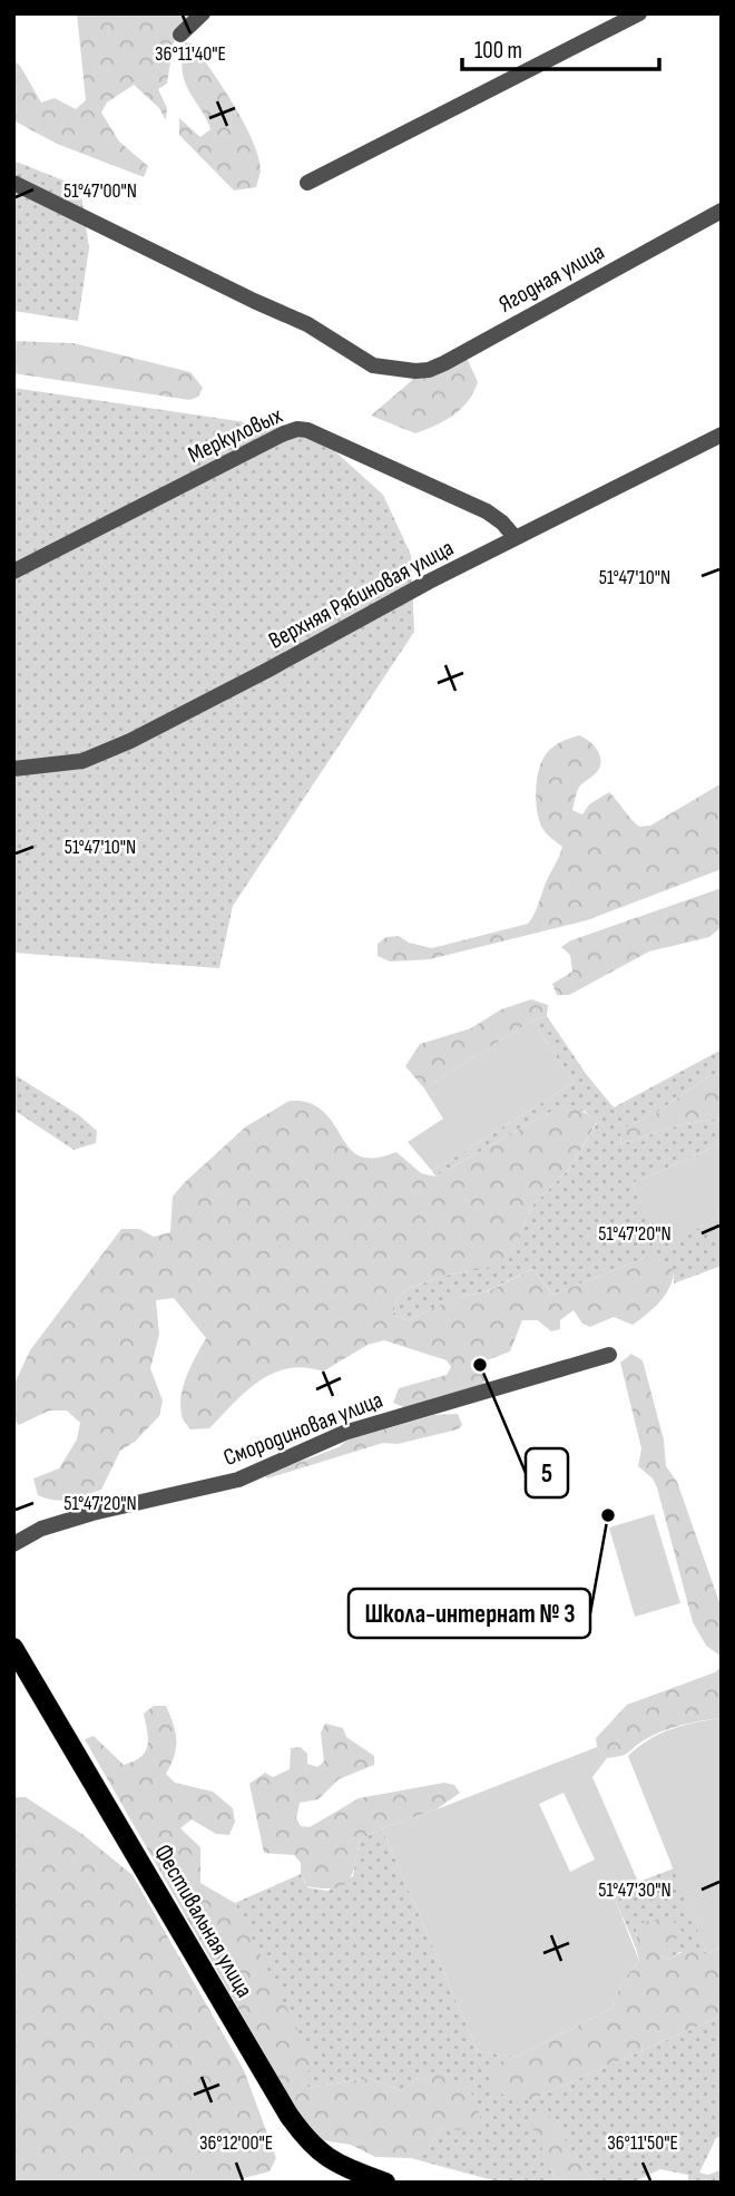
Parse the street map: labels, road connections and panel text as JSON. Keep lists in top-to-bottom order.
{
  "streets": {
    "main road": ["Фестивальная улица"],
    "street": [
      "Ягодная улица",
      "Меркуловых",
      "Верхняя Рябиновая улица",
      "Смородиновая улица"
    ]
  },
  "crossings": [
    ["Меркуловых", "Верхняя Рябиновая улица"]
  ],
  "places": ["5", "Школа-интернат № 3"],
  "scale_bar": "100 m",
  "coordinates": [
    "36°11'40\"E",
    "51°47'00\"N",
    "51°47'10\"N",
    "51°47'20\"N",
    "51°47'30\"N",
    "36°12'00\"E",
    "36°11'50\"E"
  ]
}
